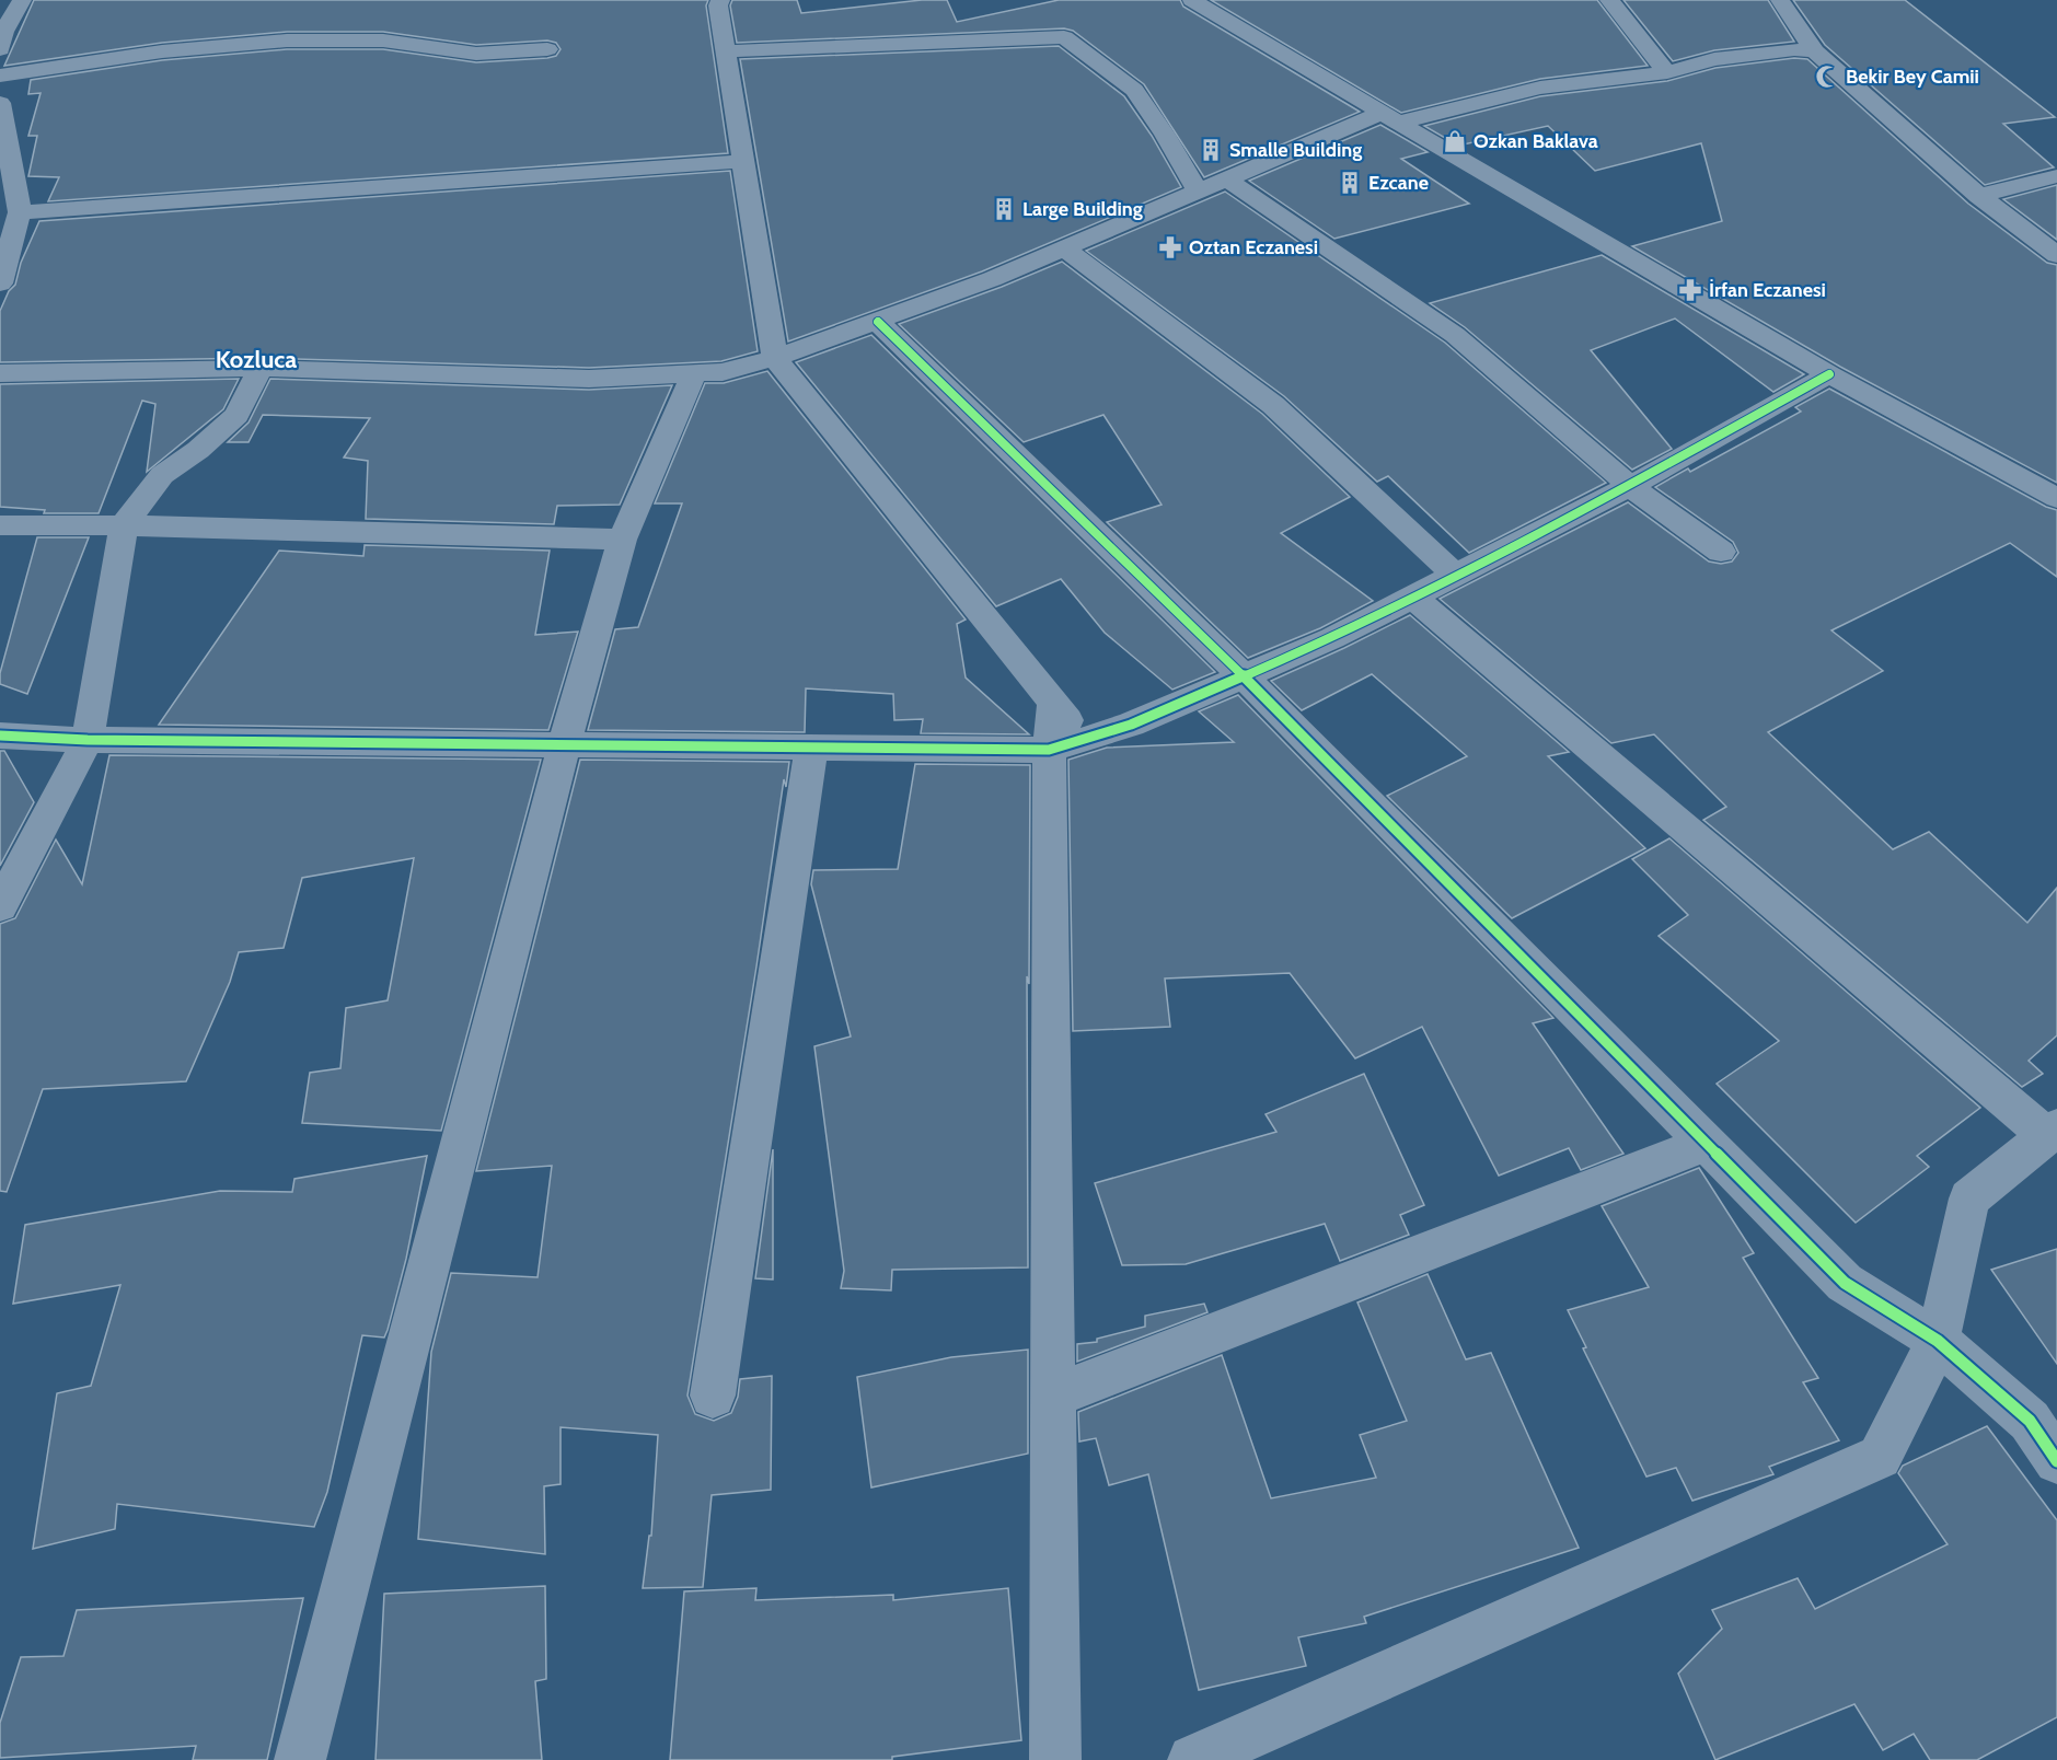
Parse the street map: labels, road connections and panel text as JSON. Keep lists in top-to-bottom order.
{
  "districts": ["Kozluca"],
  "places": {
    "mosque": ["Bekir Bey Camii"],
    "shop": ["Ozkan Baklava"],
    "building": ["Smalle Building", "Ezcane", "Large Building"],
    "pharmacy": ["Oztan Eczanesi", "İrfan Eczanesi"]
  }
}
